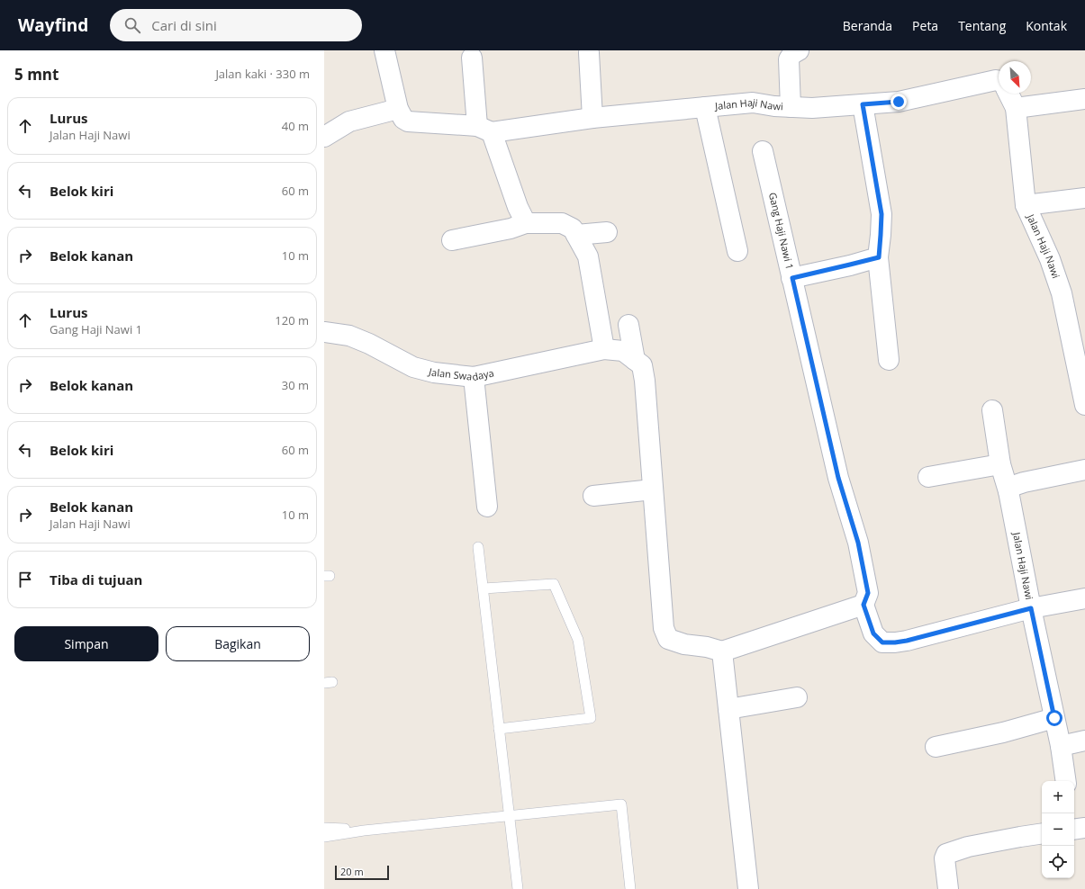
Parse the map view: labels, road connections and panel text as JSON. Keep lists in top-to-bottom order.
{
  "streets": {
    "street": ["Jalan Haji Nawi", "Gang Haji Nawi 1", "Jalan Swadaya"]
  },
  "scale_bar": "20 m",
  "north": "bottom right",
  "page": {
    "header": "Wayfind",
    "search": "Cari di sini",
    "nav": [
      "Beranda",
      "Peta",
      "Tentang",
      "Kontak"
    ],
    "heading": ["5 mnt", "Jalan kaki · 330 m"],
    "list": [
      ["Lurus", "Jalan Haji Nawi", "40 m"],
      ["Belok kiri", "60 m"],
      ["Belok kanan", "10 m"],
      ["Lurus", "Gang Haji Nawi 1", "120 m"],
      ["Belok kanan", "30 m"],
      ["Belok kiri", "60 m"],
      ["Belok kanan", "Jalan Haji Nawi", "10 m"],
      "Tiba di tujuan"
    ],
    "buttons": ["Simpan", "Bagikan"],
    "map_buttons": ["+", "−"],
    "scale": "20 m"
  }
}
